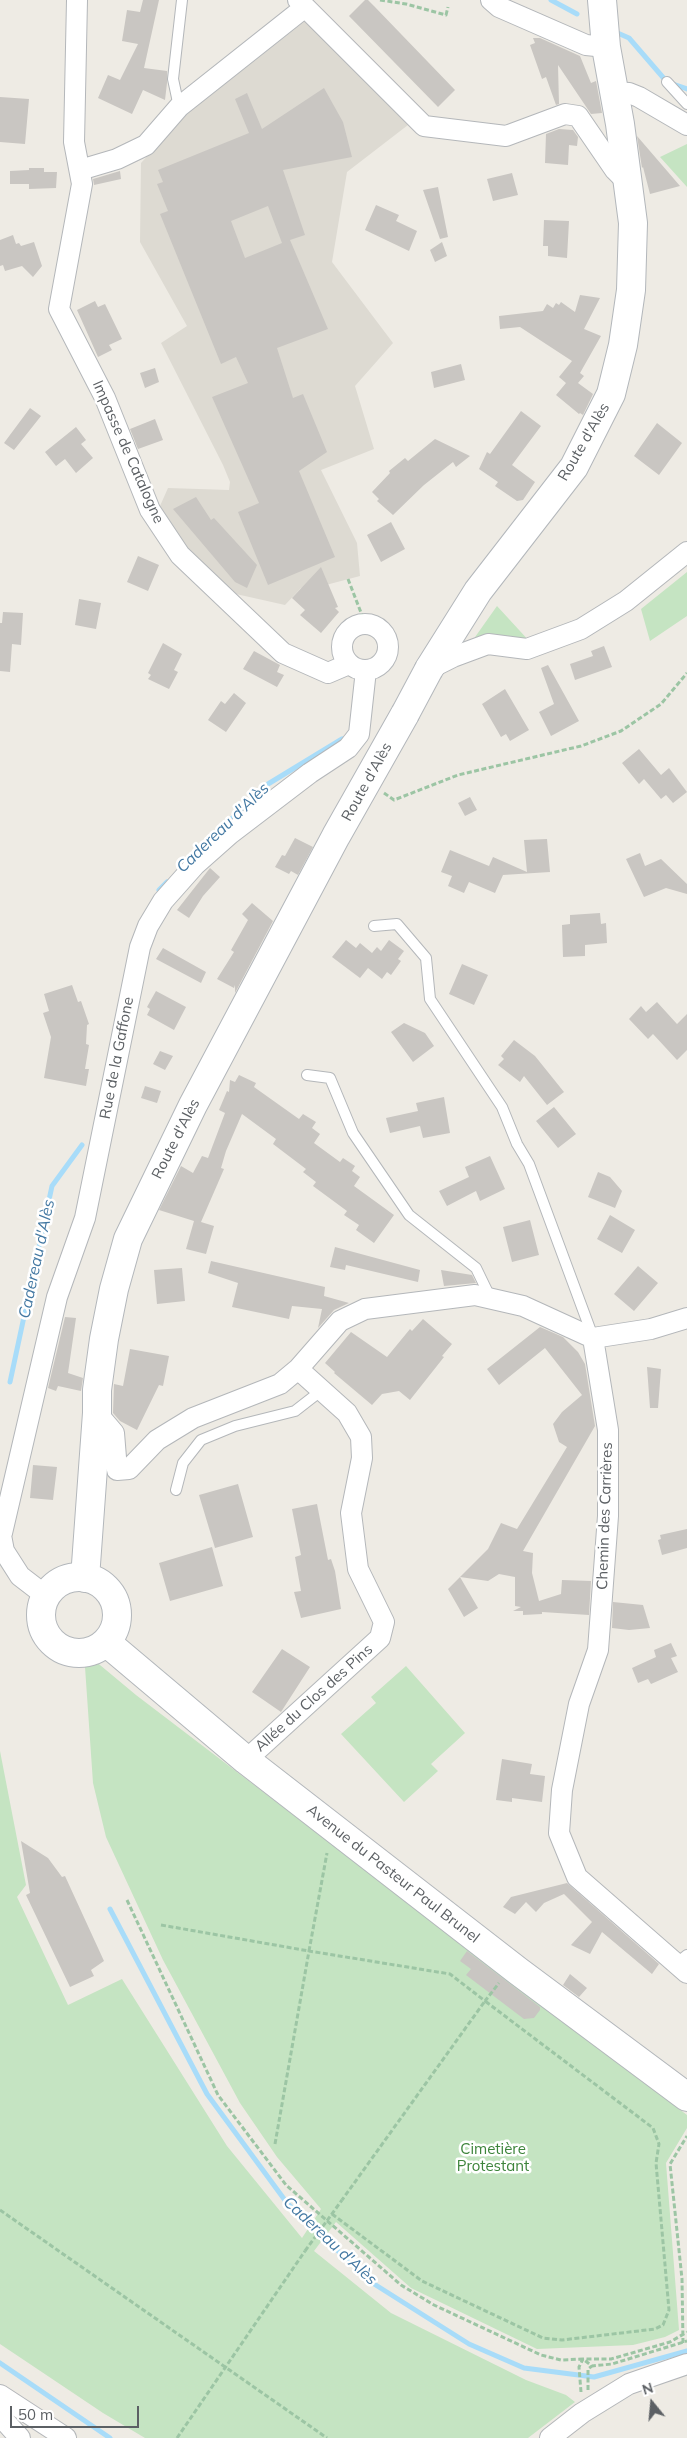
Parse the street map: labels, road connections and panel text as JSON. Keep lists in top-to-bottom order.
{
  "streets": {
    "main road": ["Route d'Alès", "Avenue du Pasteur Paul Brunel"],
    "street": [
      "Impasse de Catalogne",
      "Rue de la Gaffone",
      "Chemin des Carrières",
      "Allée du Clos des Pins"
    ]
  },
  "crossings": [
    ["Route d'Alès", "Avenue du Pasteur Paul Brunel"],
    ["Impasse de Catalogne", "Rue de la Gaffone"],
    ["Allée du Clos des Pins", "Avenue du Pasteur Paul Brunel"]
  ],
  "water": ["Cadereau d'Alès"],
  "parks": ["Cimetière Protestant"],
  "scale_bar": "50 m",
  "north": "top"
}
